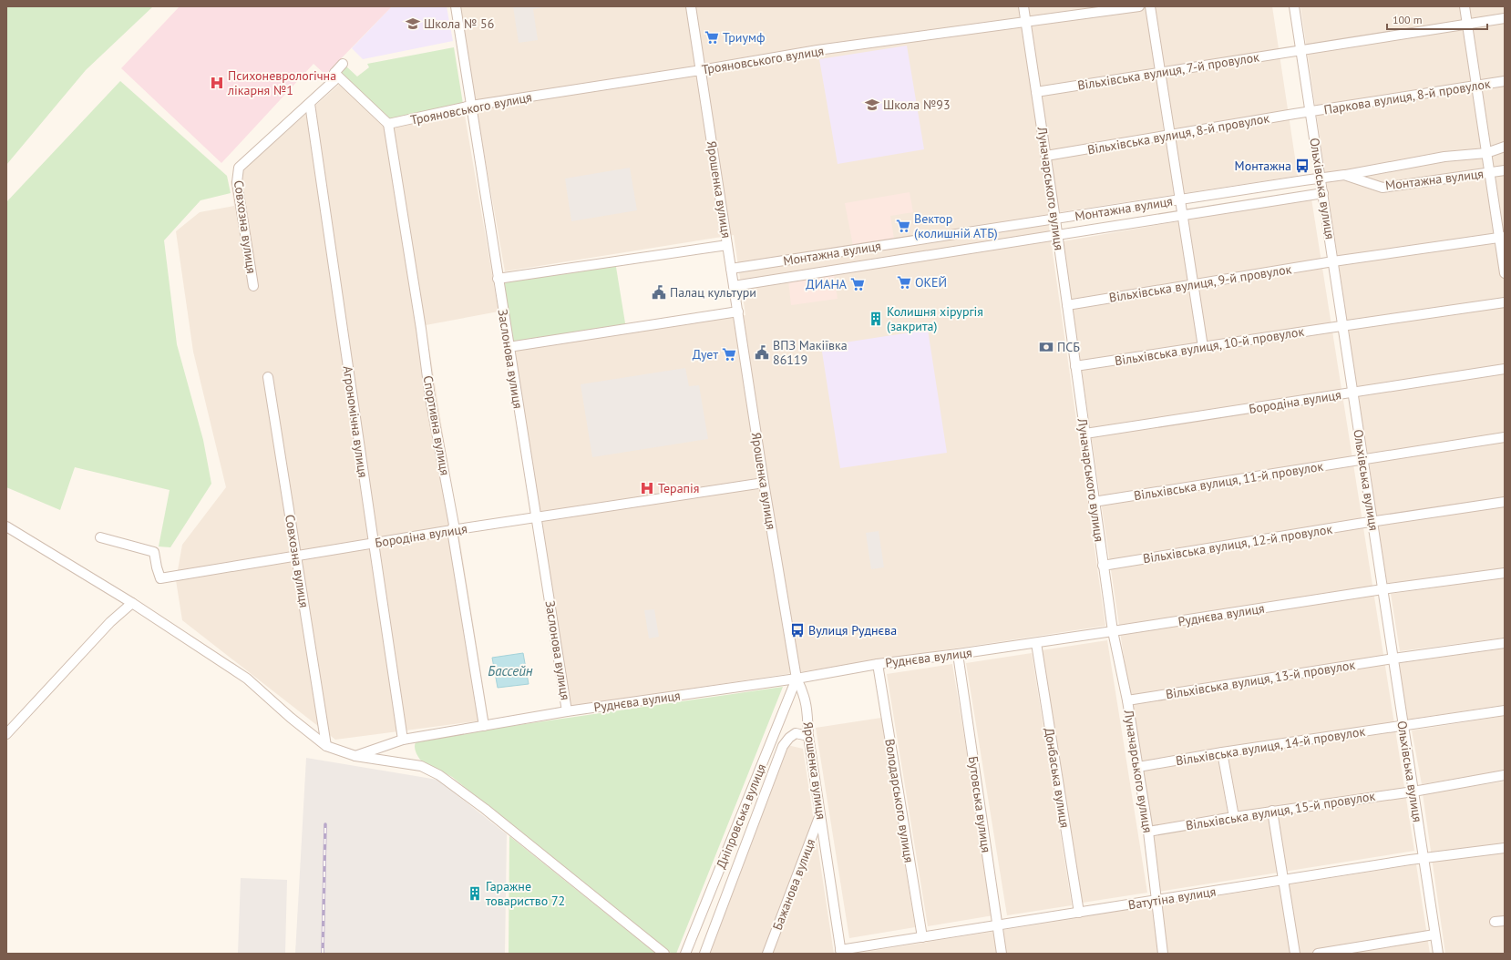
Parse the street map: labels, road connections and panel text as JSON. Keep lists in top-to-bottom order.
{
  "streets": {
    "street": [
      "Трояновського вулиця",
      "Вільхівська вулиця, 7-й провулок",
      "Паркова вулиця, 8-й провулок",
      "Вільхівська вулиця, 8-й провулок",
      "Монтажна вулиця",
      "Луначарського вулиця",
      "Ольхівська вулиця",
      "Ярошенка вулиця",
      "Совхозна вулиця",
      "Вільхівська вулиця, 9-й провулок",
      "Вільхівська вулиця, 10-й провулок",
      "Заслонова вулиця",
      "Бородіна вулиця",
      "Агрономічна вулиця",
      "Спортивна вулиця",
      "Вільхівська вулиця, 11-й провулок",
      "Вільхівська вулиця, 12-й провулок",
      "Руднєва вулиця",
      "Вільхівська вулиця, 13-й провулок",
      "Вільхівська вулиця, 14-й провулок",
      "Донбаська вулиця",
      "Володарського вулиця",
      "Бутовська вулиця",
      "Вільхівська вулиця, 15-й провулок",
      "Дніпровська вулиця",
      "Бажанова вулиця",
      "Ватутіна вулиця"
    ]
  },
  "crossings": [
    ["Трояновського вулиця", "Луначарського вулиця"],
    ["Трояновського вулиця", "Ярошенка вулиця"],
    ["Трояновського вулиця", "Заслонова вулиця"],
    ["Трояновського вулиця", "Спортивна вулиця"],
    ["Вільхівська вулиця, 7-й провулок", "Луначарського вулиця"],
    ["Вільхівська вулиця, 7-й провулок", "Ольхівська вулиця"],
    ["Паркова вулиця, 8-й провулок", "Вільхівська вулиця, 8-й провулок"],
    ["Паркова вулиця, 8-й провулок", "Ольхівська вулиця"],
    ["Вільхівська вулиця, 8-й провулок", "Луначарського вулиця"],
    ["Вільхівська вулиця, 8-й провулок", "Ольхівська вулиця"],
    ["Монтажна вулиця", "Луначарського вулиця"],
    ["Монтажна вулиця", "Ольхівська вулиця"],
    ["Монтажна вулиця", "Ярошенка вулиця"],
    ["Луначарського вулиця", "Вільхівська вулиця, 9-й провулок"],
    ["Луначарського вулиця", "Вільхівська вулиця, 10-й провулок"],
    ["Луначарського вулиця", "Бородіна вулиця"],
    ["Луначарського вулиця", "Вільхівська вулиця, 11-й провулок"],
    ["Луначарського вулиця", "Вільхівська вулиця, 12-й провулок"],
    ["Луначарського вулиця", "Руднєва вулиця"],
    ["Луначарського вулиця", "Вільхівська вулиця, 13-й провулок"],
    ["Луначарського вулиця", "Вільхівська вулиця, 14-й провулок"],
    ["Луначарського вулиця", "Вільхівська вулиця, 15-й провулок"],
    ["Луначарського вулиця", "Ватутіна вулиця"],
    ["Ольхівська вулиця", "Вільхівська вулиця, 9-й провулок"],
    ["Ольхівська вулиця", "Вільхівська вулиця, 10-й провулок"],
    ["Ольхівська вулиця", "Бородіна вулиця"],
    ["Ольхівська вулиця", "Вільхівська вулиця, 11-й провулок"],
    ["Ольхівська вулиця", "Вільхівська вулиця, 12-й провулок"],
    ["Ольхівська вулиця", "Руднєва вулиця"],
    ["Ольхівська вулиця", "Вільхівська вулиця, 13-й провулок"],
    ["Ольхівська вулиця", "Вільхівська вулиця, 14-й провулок"],
    ["Ольхівська вулиця", "Вільхівська вулиця, 15-й провулок"],
    ["Ольхівська вулиця", "Ватутіна вулиця"],
    ["Ярошенка вулиця", "Бородіна вулиця"],
    ["Ярошенка вулиця", "Руднєва вулиця"],
    ["Ярошенка вулиця", "Дніпровська вулиця"],
    ["Ярошенка вулиця", "Бажанова вулиця"],
    ["Ярошенка вулиця", "Ватутіна вулиця"],
    ["Совхозна вулиця", "Бородіна вулиця"],
    ["Совхозна вулиця", "Агрономічна вулиця"],
    ["Заслонова вулиця", "Бородіна вулиця"],
    ["Заслонова вулиця", "Руднєва вулиця"],
    ["Бородіна вулиця", "Агрономічна вулиця"],
    ["Бородіна вулиця", "Спортивна вулиця"],
    ["Агрономічна вулиця", "Руднєва вулиця"],
    ["Спортивна вулиця", "Руднєва вулиця"],
    ["Руднєва вулиця", "Донбаська вулиця"],
    ["Руднєва вулиця", "Володарського вулиця"],
    ["Руднєва вулиця", "Бутовська вулиця"],
    ["Руднєва вулиця", "Дніпровська вулиця"],
    ["Донбаська вулиця", "Ватутіна вулиця"],
    ["Володарського вулиця", "Ватутіна вулиця"],
    ["Бутовська вулиця", "Ватутіна вулиця"]
  ],
  "water": ["Бассейн"],
  "places": {
    "school or university": ["Школа № 56", "Школа №93"],
    "supermarket": [
      "Триумф",
      "Вектор (колишній АТБ)",
      "ОКЕЙ",
      "ДИАНА",
      "Дует"
    ],
    "hospital": ["Психоневрологічна лікарня №1", "Терапія"],
    "bus stop": ["Монтажна", "Вулиця Руднєва"],
    "public building": ["Палац культури", "ВПЗ Макіївка 86119"],
    "building": ["Колишня хірургія (закрита)", "Гаражне товариство 72"],
    "bank": ["ПСБ"]
  },
  "scale_bar": "100 m"
}
